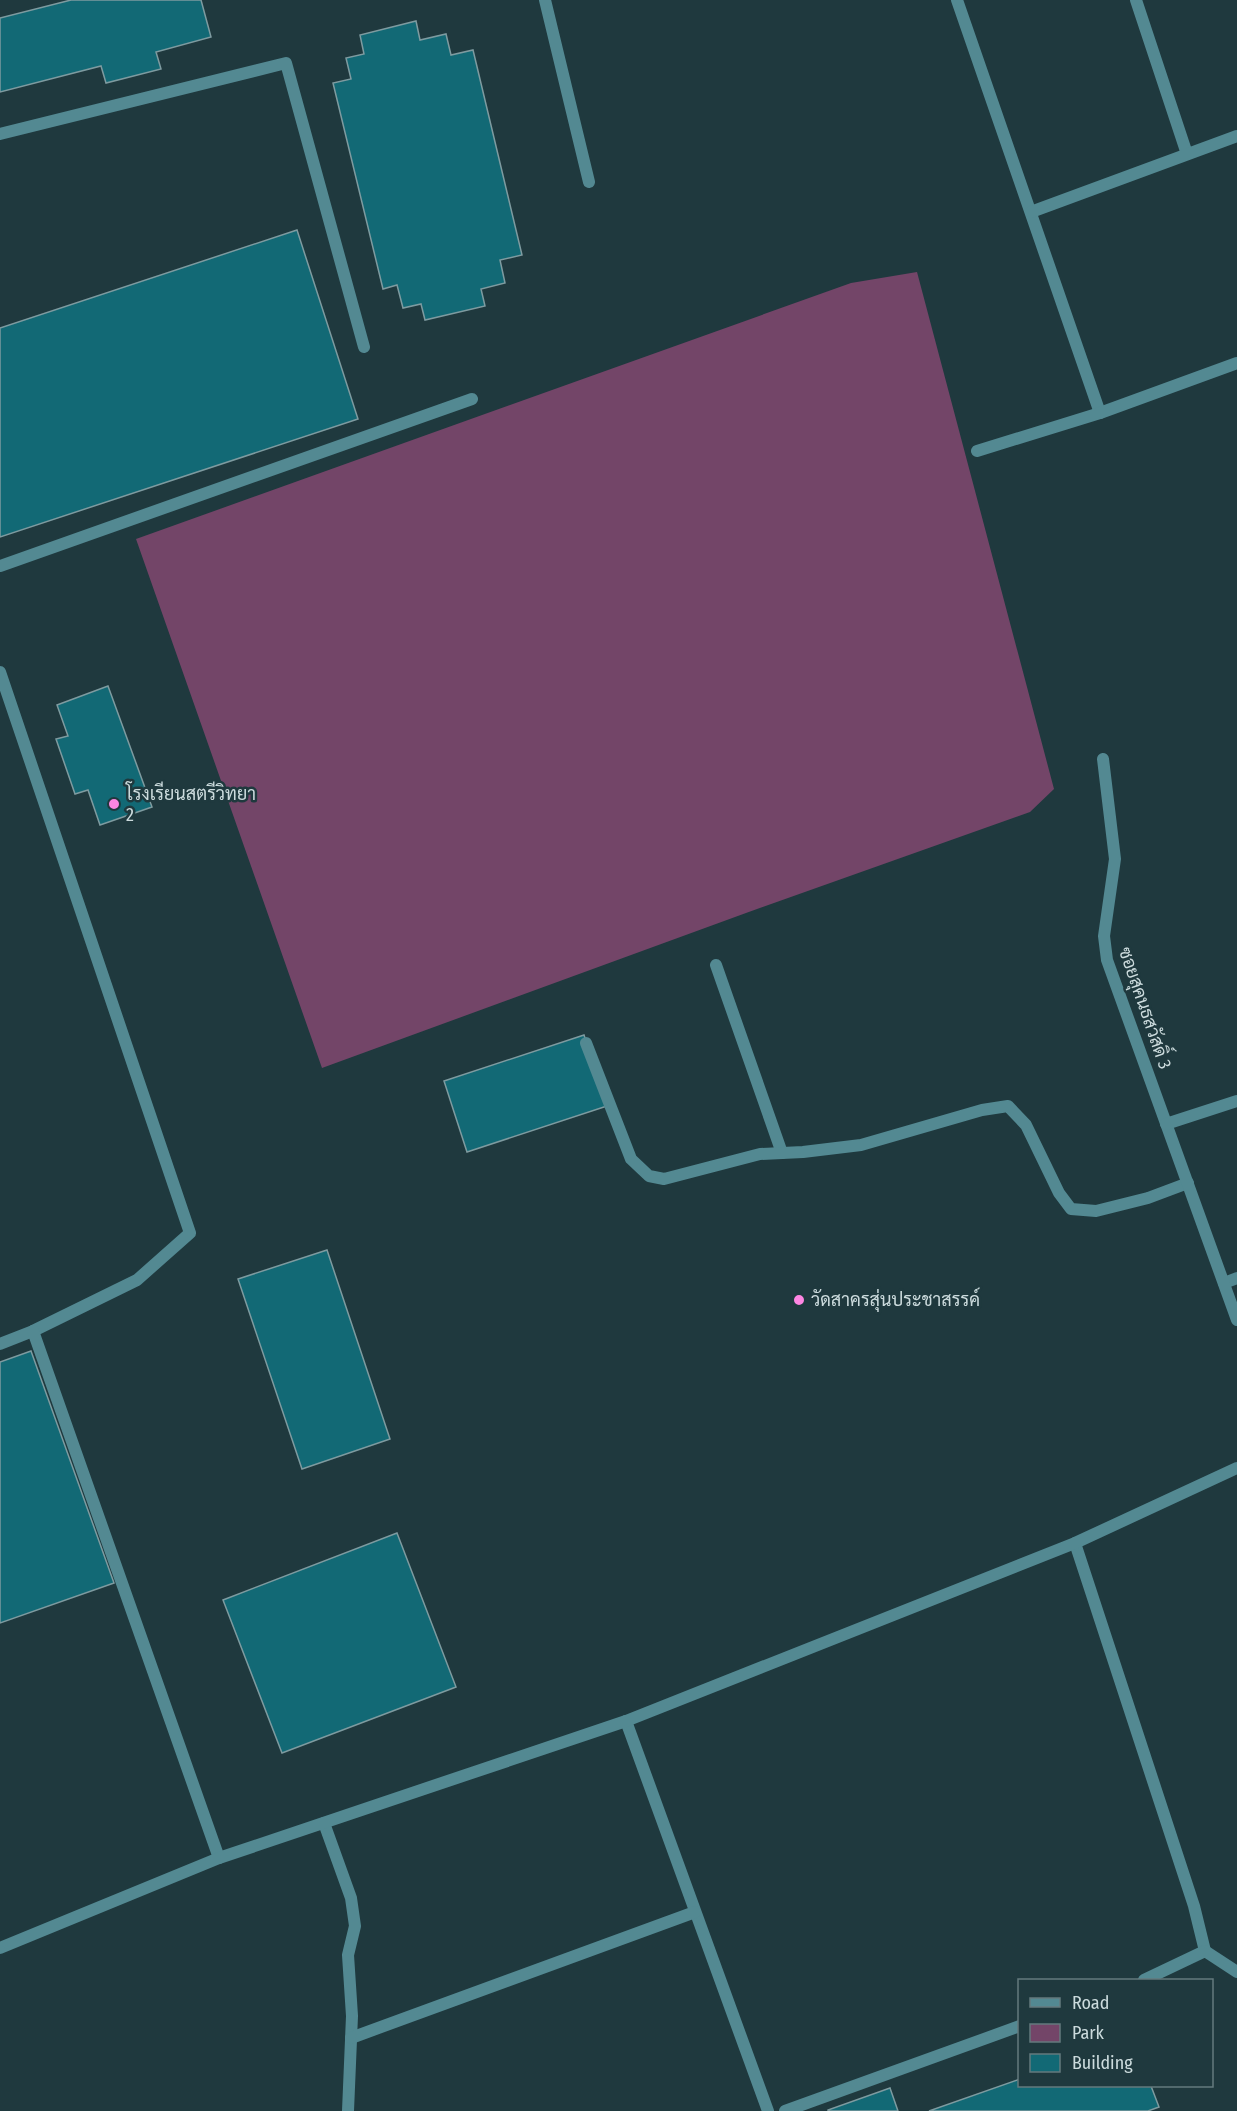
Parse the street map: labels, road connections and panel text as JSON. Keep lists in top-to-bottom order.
{
  "streets": {
    "street": ["ซอยสุคนธสวัสดิ์ 3"]
  },
  "places": ["โรงเรียนสตรีวิทยา 2", "วัดสาครสุ่นประชาสรรค์"],
  "legend": ["Road", "Park", "Building"]
}
